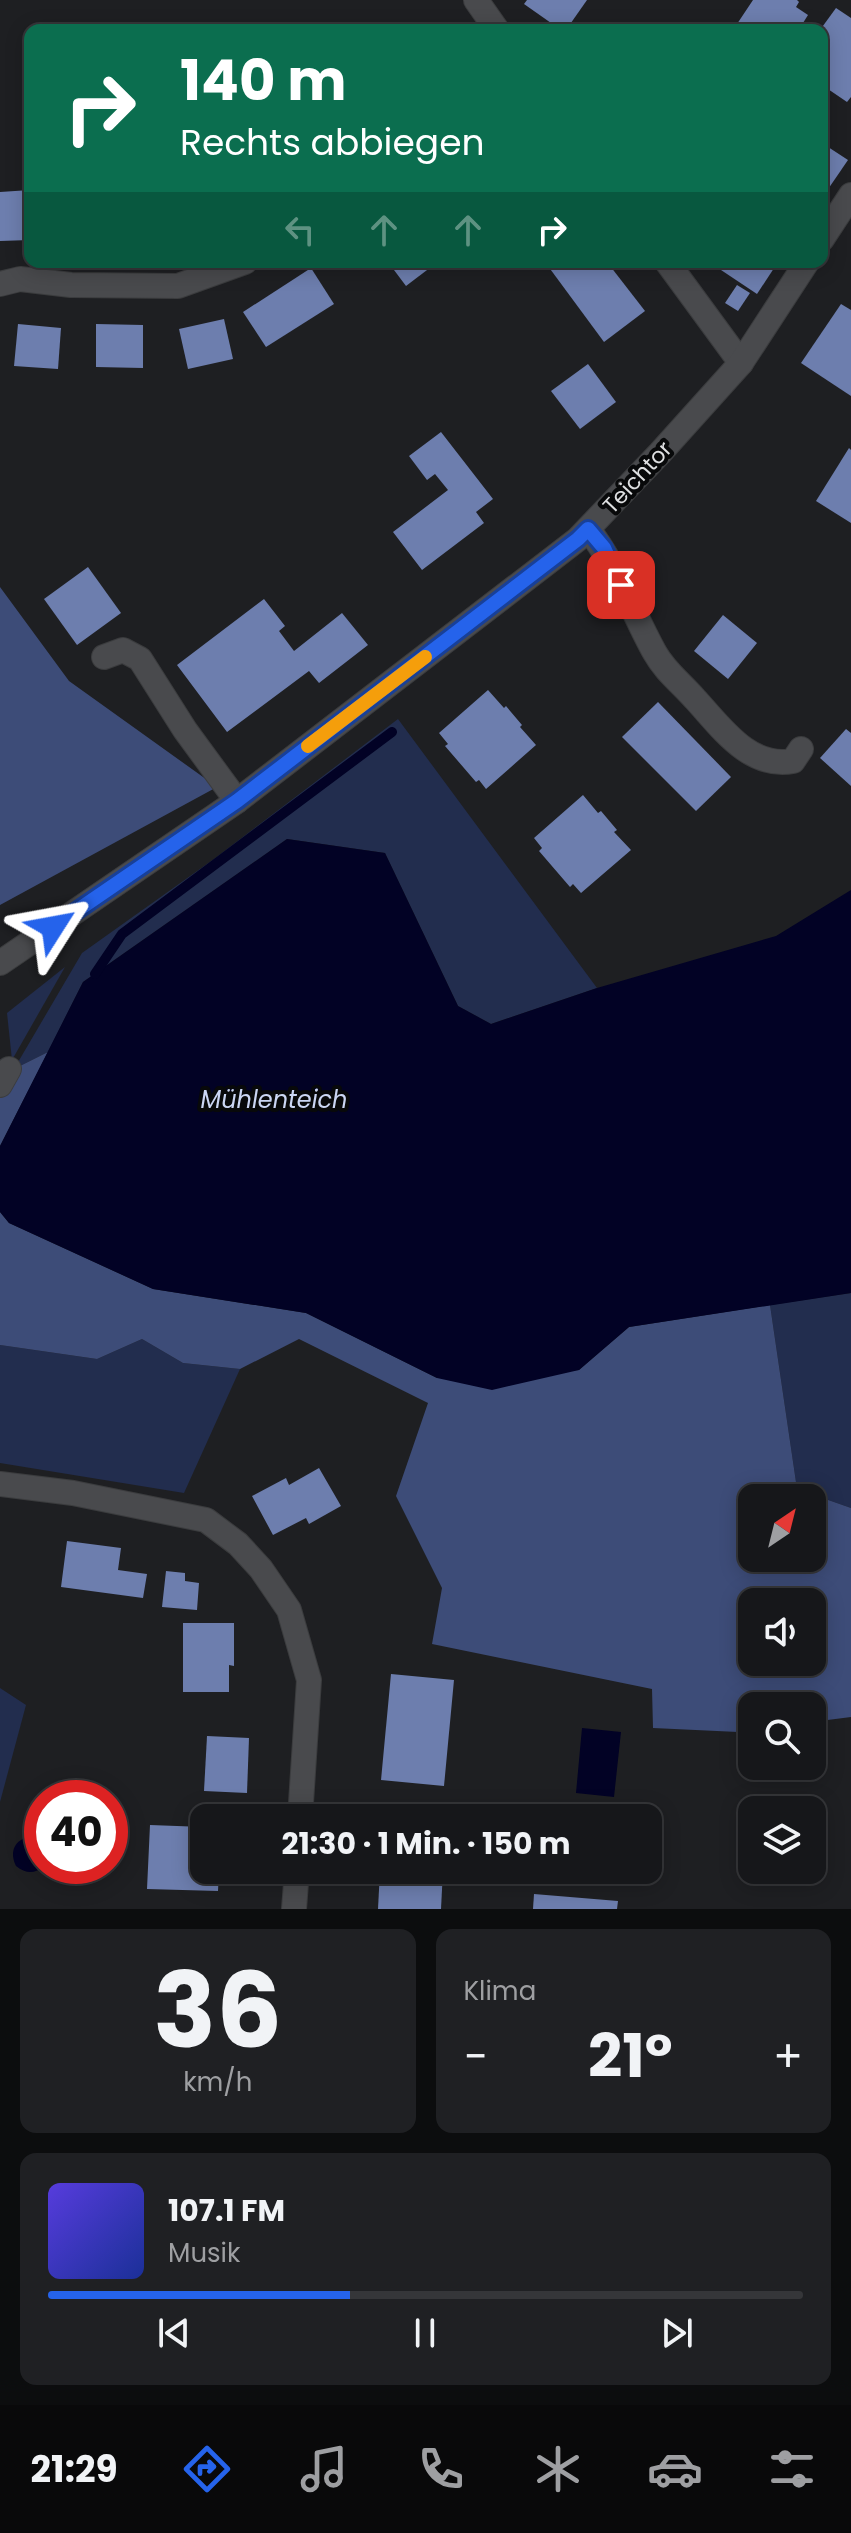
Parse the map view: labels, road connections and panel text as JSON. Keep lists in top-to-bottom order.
{
  "streets": {
    "street": ["Teichtor"]
  },
  "water": ["Mühlenteich"],
  "north": "top right",
  "page": {
    "turn": ["140 m", "Rechts abbiegen"],
    "limit": "40",
    "trip": "21:30 · 1 Min. · 150 m",
    "tile": [
      ["36", "km/h"],
      "Klima"
    ],
    "heat": ["−", "21°", "+"],
    "song": ["107.1 FM", "Musik"],
    "tabs": "21:29"
  }
}
